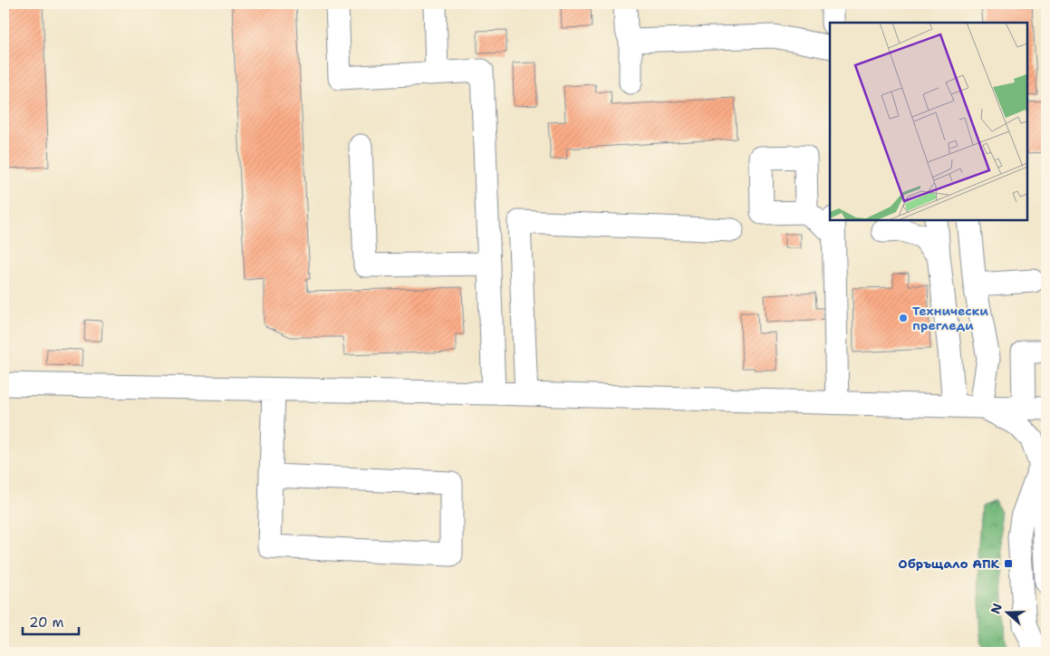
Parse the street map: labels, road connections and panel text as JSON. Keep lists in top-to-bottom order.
{
  "places": {
    "other": ["Технически прегледи"],
    "transit": ["Обръщало АПК"]
  },
  "scale_bar": "20 m",
  "north": "left"
}
